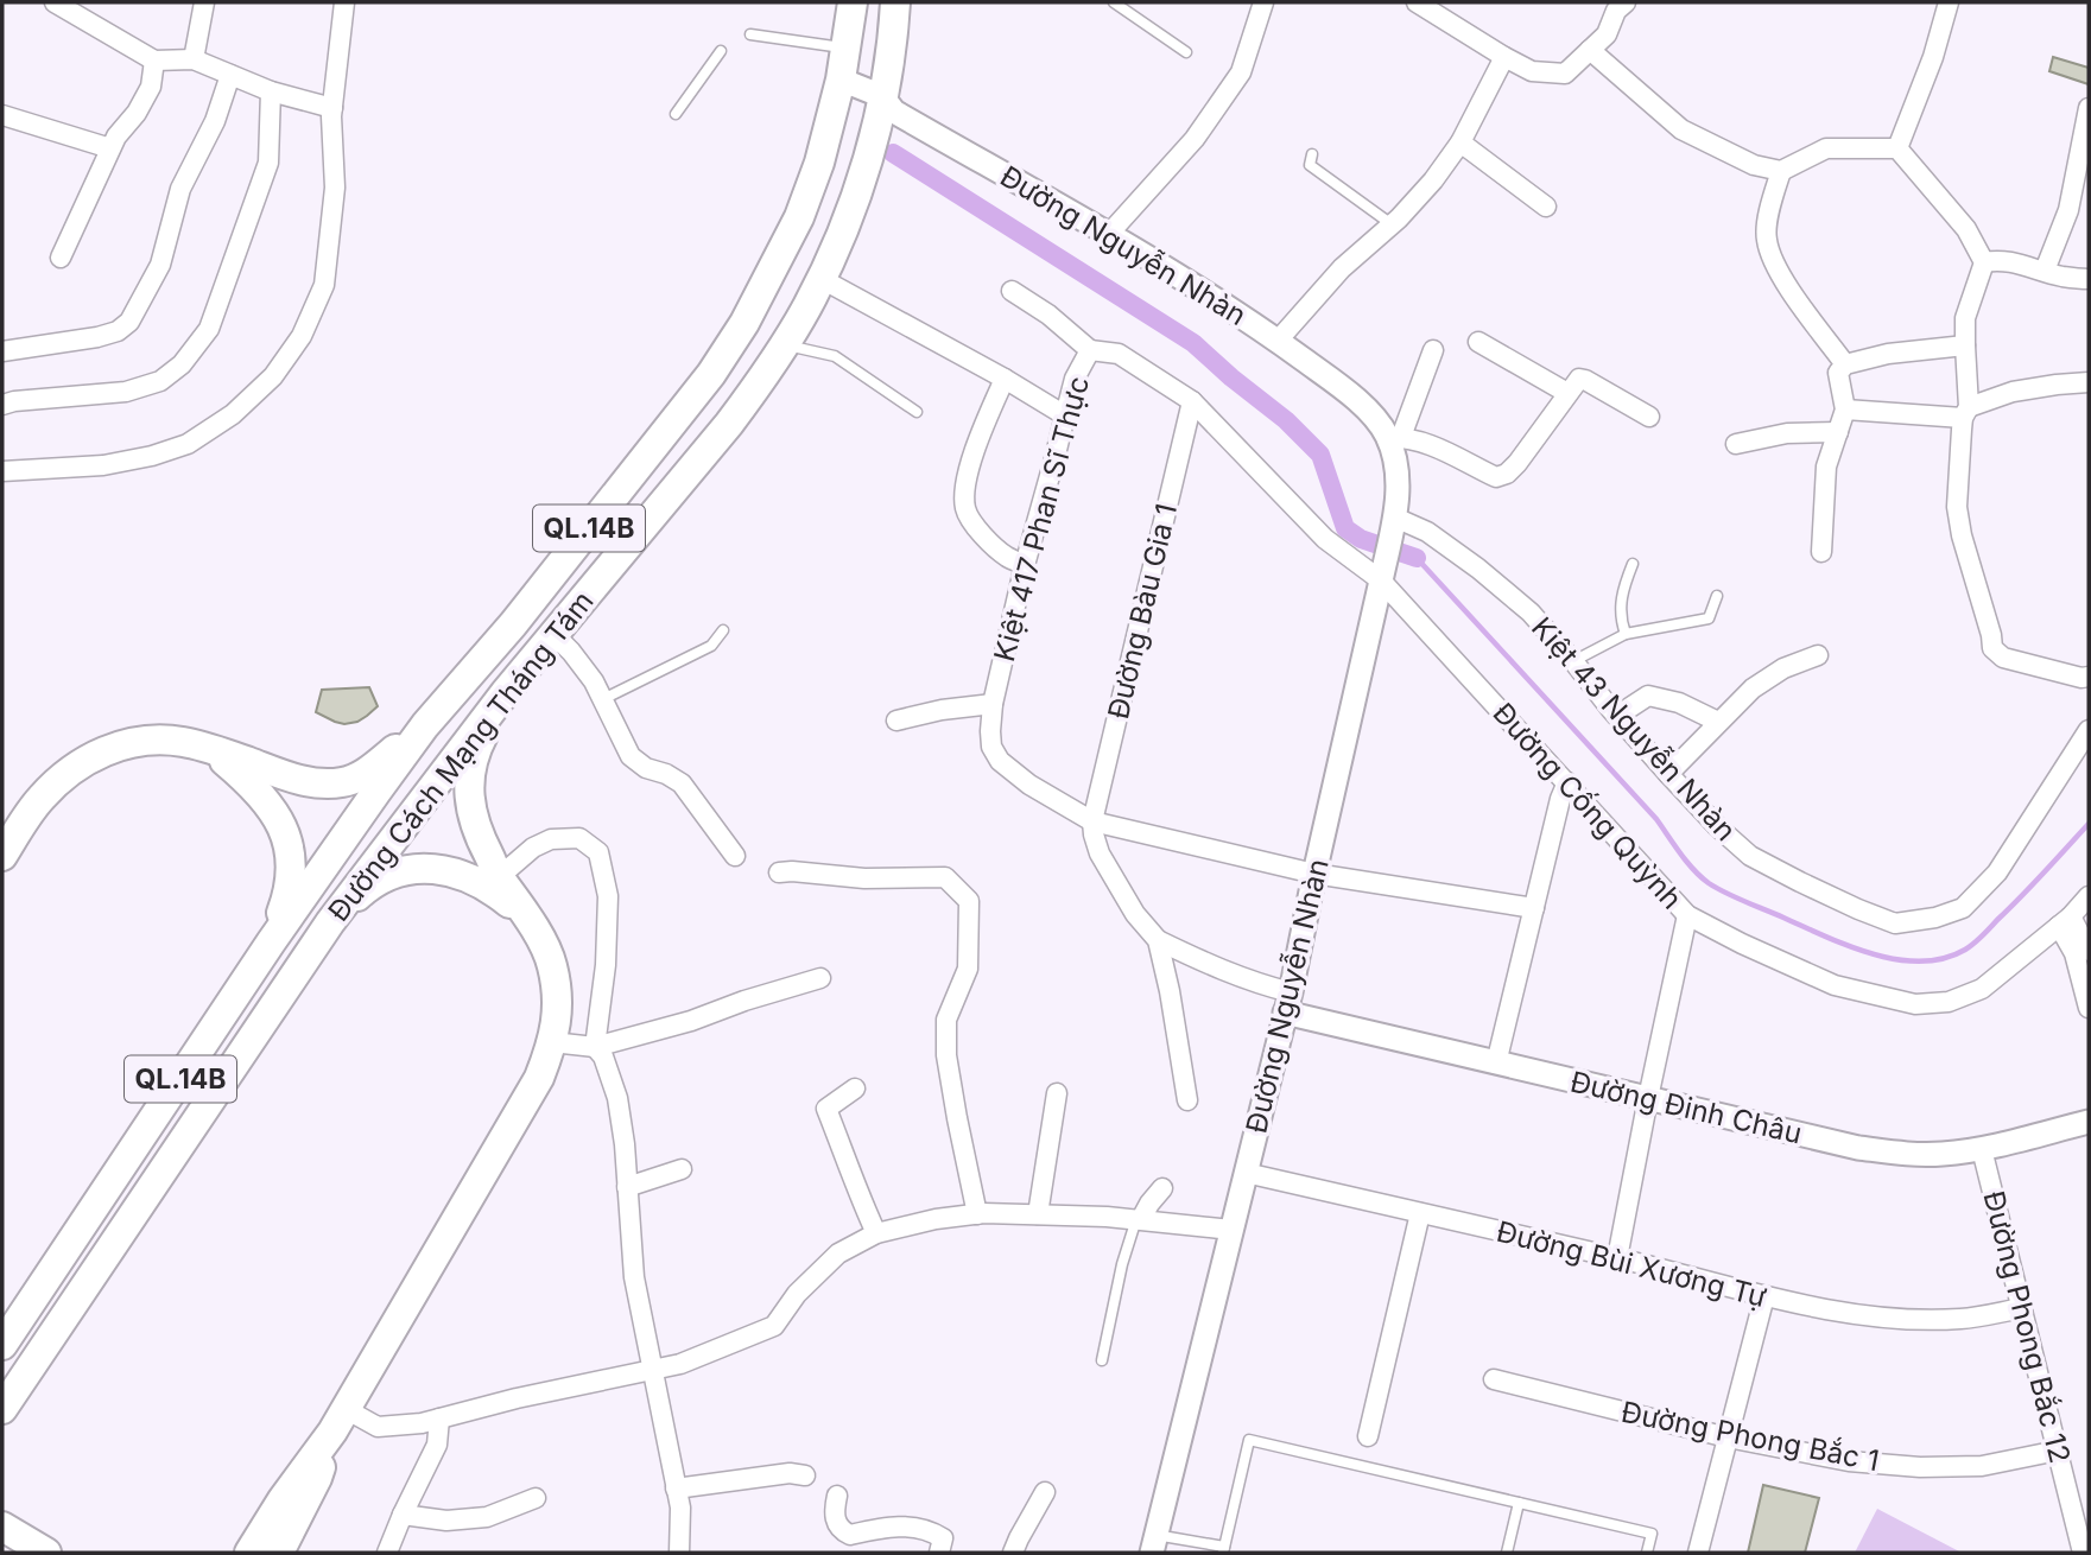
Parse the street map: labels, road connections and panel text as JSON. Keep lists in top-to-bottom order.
{
  "streets": {
    "highway": ["QL.14B", "Đường Cách Mạng Tháng Tám"],
    "street": [
      "Đường Nguyễn Nhàn",
      "Kiệt 417 Phan Sĩ Thực",
      "Đường Bàu Gia 1",
      "Kiệt 43 Nguyễn Nhàn",
      "Đường Cống Quỳnh",
      "Đường Đinh Châu",
      "Đường Bùi Xương Tự",
      "Đường Phong Bắc 12",
      "Đường Phong Bắc 1"
    ]
  },
  "crossings": [
    ["Đường Nguyễn Nhàn", "Kiệt 417 Phan Sĩ Thực"],
    ["Đường Nguyễn Nhàn", "Kiệt 43 Nguyễn Nhàn"],
    ["Đường Nguyễn Nhàn", "Đường Cách Mạng Tháng Tám"],
    ["Đường Nguyễn Nhàn", "Đường Cống Quỳnh"],
    ["Đường Nguyễn Nhàn", "Đường Đinh Châu"],
    ["Đường Nguyễn Nhàn", "Đường Bùi Xương Tự"],
    ["Kiệt 417 Phan Sĩ Thực", "Đường Bàu Gia 1"],
    ["Kiệt 417 Phan Sĩ Thực", "Đường Cống Quỳnh"],
    ["Đường Đinh Châu", "Đường Phong Bắc 12"],
    ["Đường Bùi Xương Tự", "Đường Phong Bắc 12"],
    ["Đường Phong Bắc 12", "Đường Phong Bắc 1"]
  ]
}
